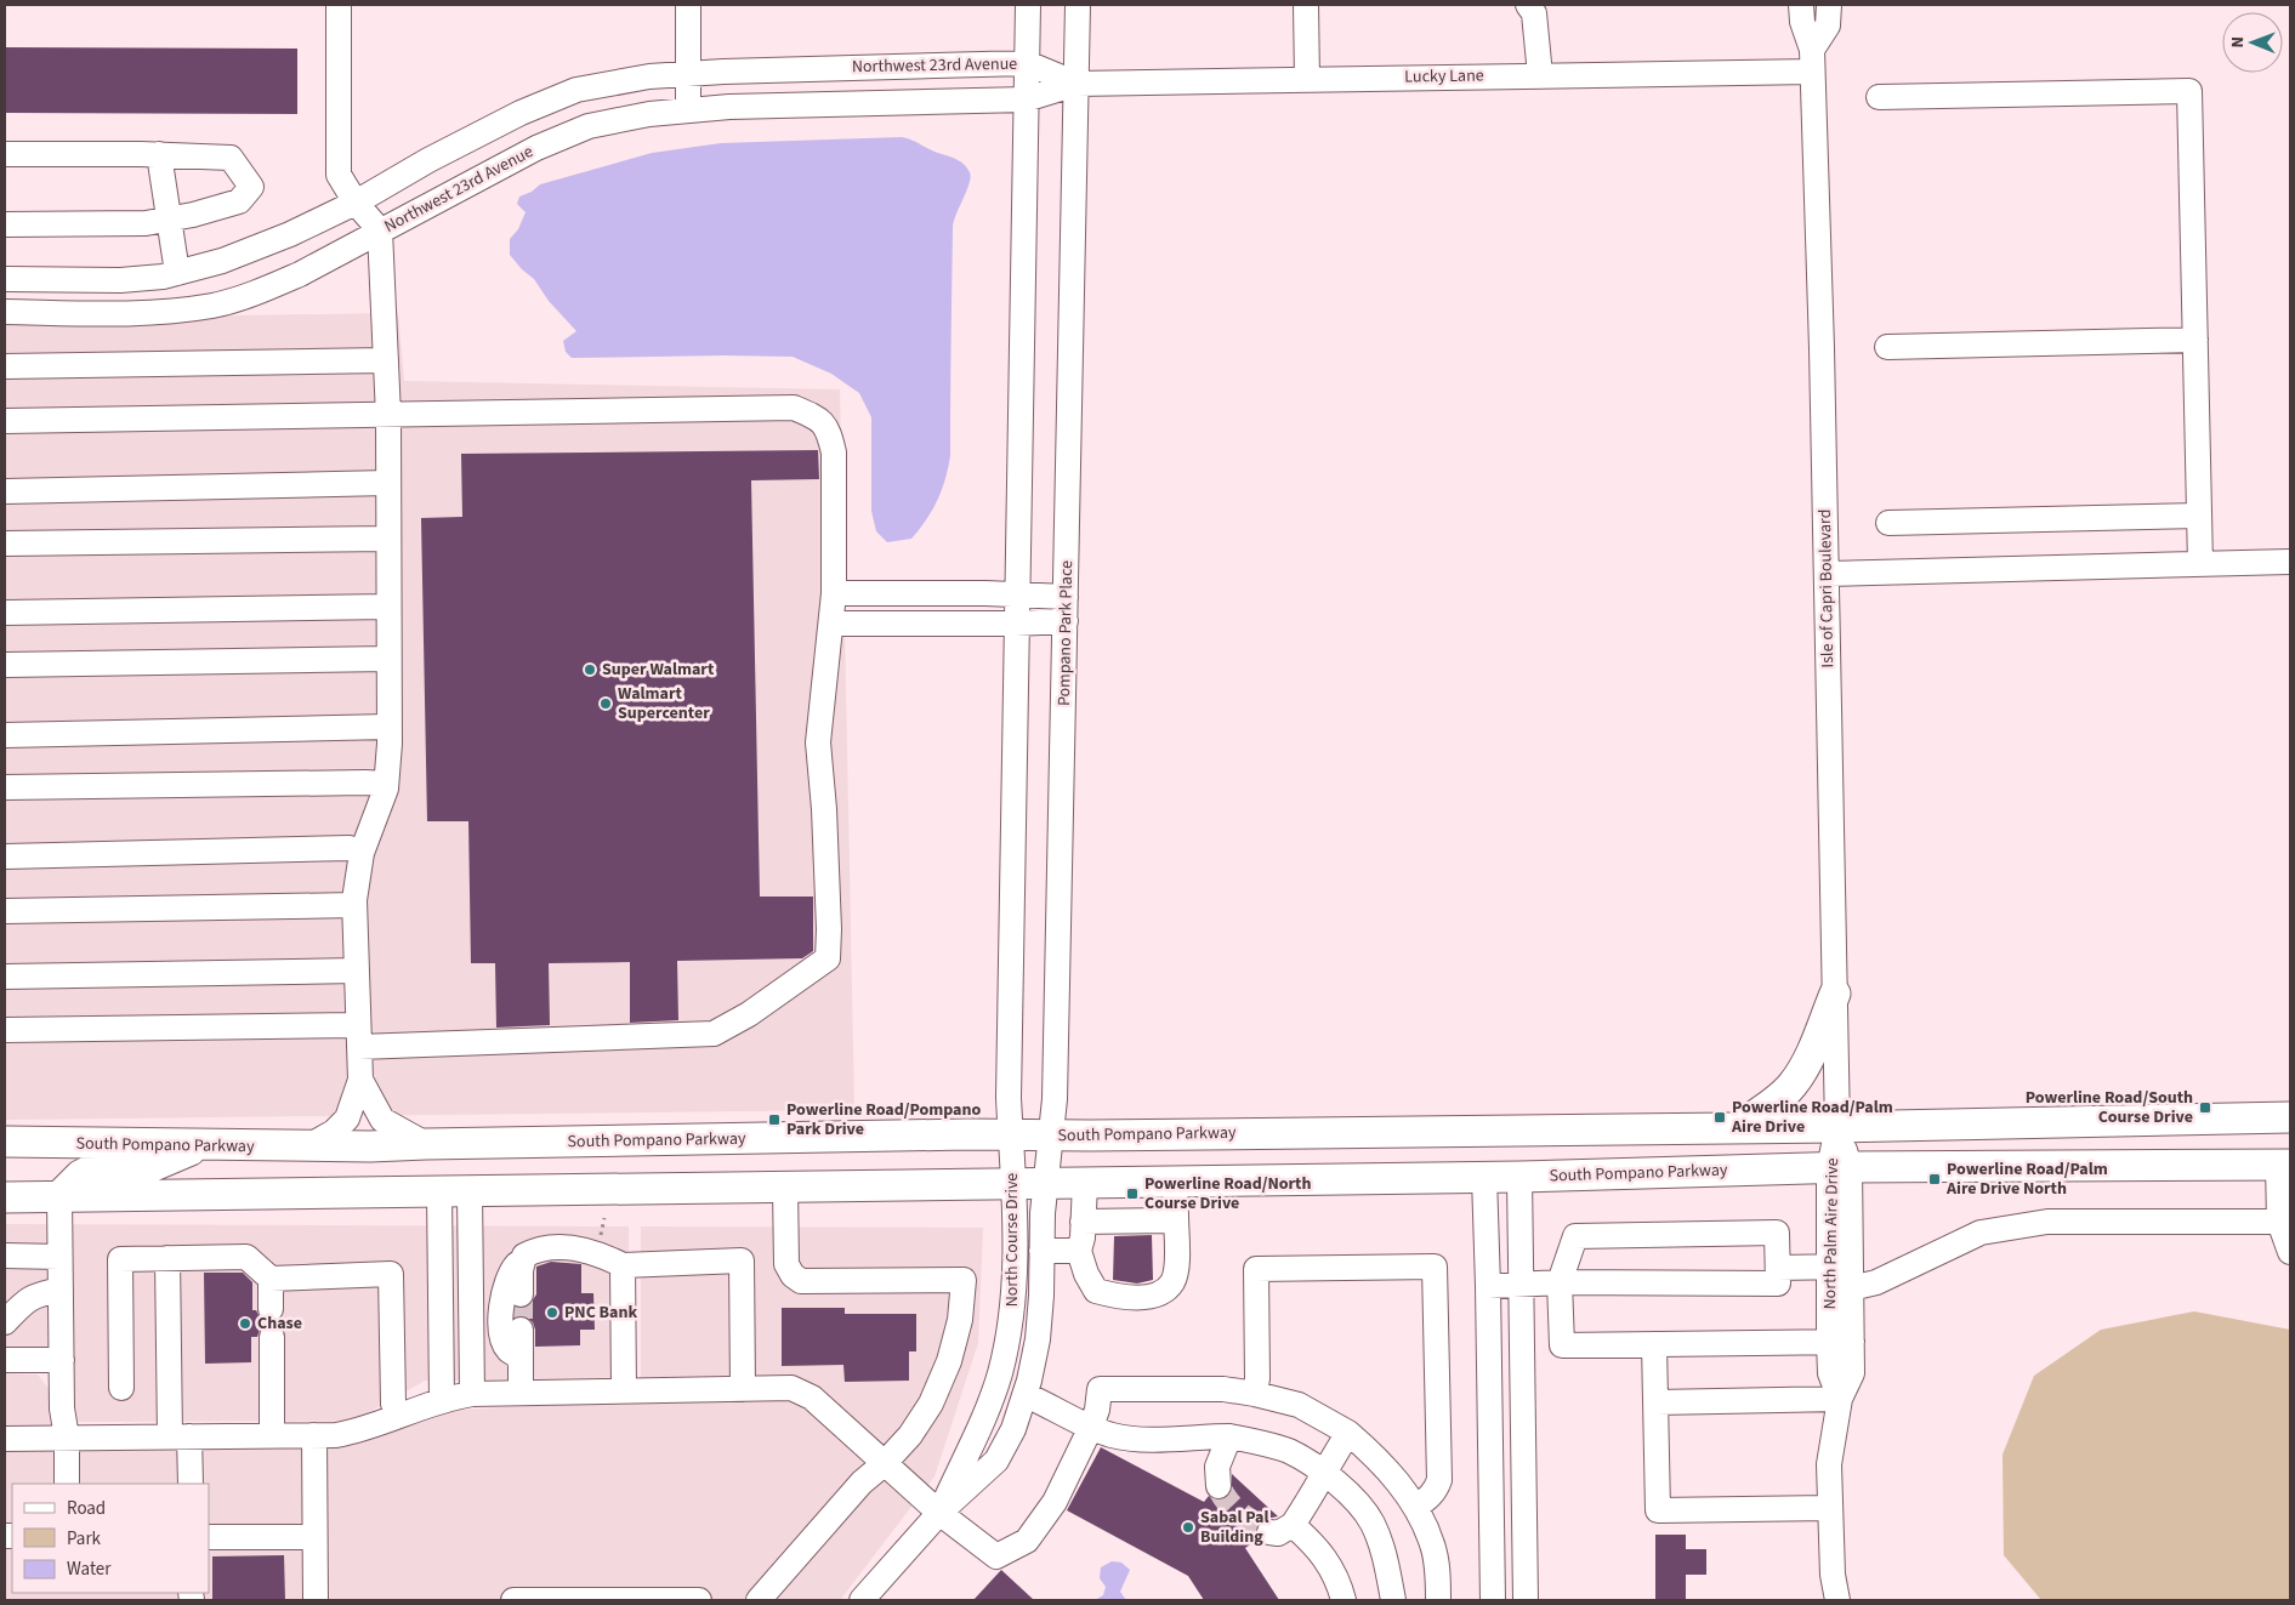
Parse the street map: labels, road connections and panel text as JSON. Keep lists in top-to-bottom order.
{
  "streets": {
    "main road": ["South Pompano Parkway"],
    "street": [
      "Northwest 23rd Avenue",
      "Lucky Lane",
      "Isle of Capri Boulevard",
      "Pompano Park Place",
      "North Palm Aire Drive",
      "North Course Drive"
    ]
  },
  "crossings": [
    ["Northwest 23rd Avenue", "Lucky Lane"],
    ["Northwest 23rd Avenue", "Pompano Park Place"],
    ["Lucky Lane", "Isle of Capri Boulevard"],
    ["Lucky Lane", "Pompano Park Place"],
    ["Isle of Capri Boulevard", "South Pompano Parkway"],
    ["Isle of Capri Boulevard", "North Palm Aire Drive"],
    ["Pompano Park Place", "South Pompano Parkway"],
    ["Pompano Park Place", "North Course Drive"],
    ["South Pompano Parkway", "North Palm Aire Drive"],
    ["South Pompano Parkway", "North Course Drive"]
  ],
  "places": {
    "other": [
      "Super Walmart",
      "Walmart Supercenter",
      "PNC Bank",
      "Chase",
      "Sabal Pal Building"
    ],
    "transit": [
      "Powerline Road/South Course Drive",
      "Powerline Road/Palm Aire Drive",
      "Powerline Road/Pompano Park Drive",
      "Powerline Road/Palm Aire Drive North",
      "Powerline Road/North Course Drive"
    ]
  },
  "legend": ["Road", "Park", "Water"],
  "north": "left"
}
